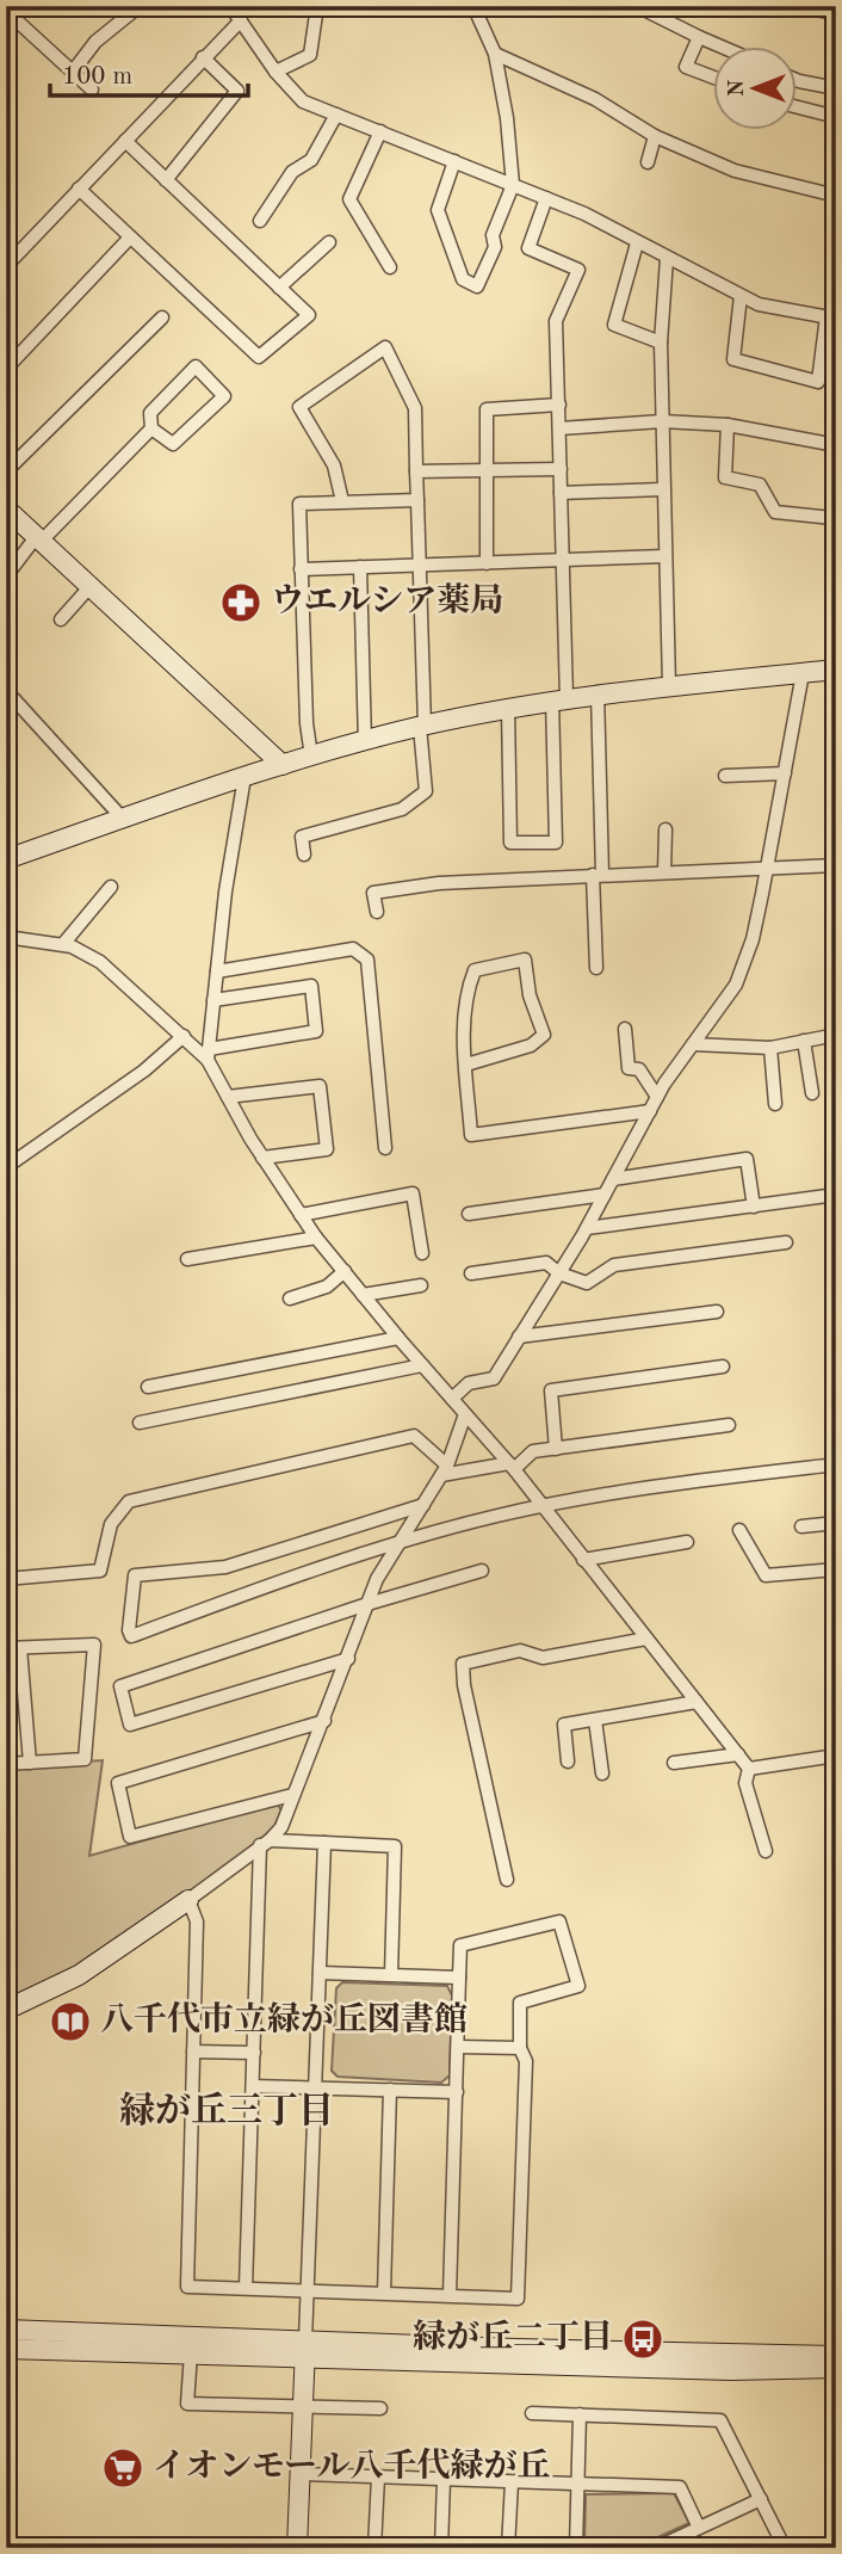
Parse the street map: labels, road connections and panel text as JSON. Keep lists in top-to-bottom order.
{
  "districts": ["緑が丘三丁目"],
  "places": {
    "pharmacy": ["ウエルシア薬局"],
    "library": ["八千代市立緑が丘図書館"],
    "bus stop": ["緑が丘二丁目"],
    "supermarket": ["イオンモール八千代緑が丘"]
  },
  "scale_bar": "100 m",
  "north": "left"
}
